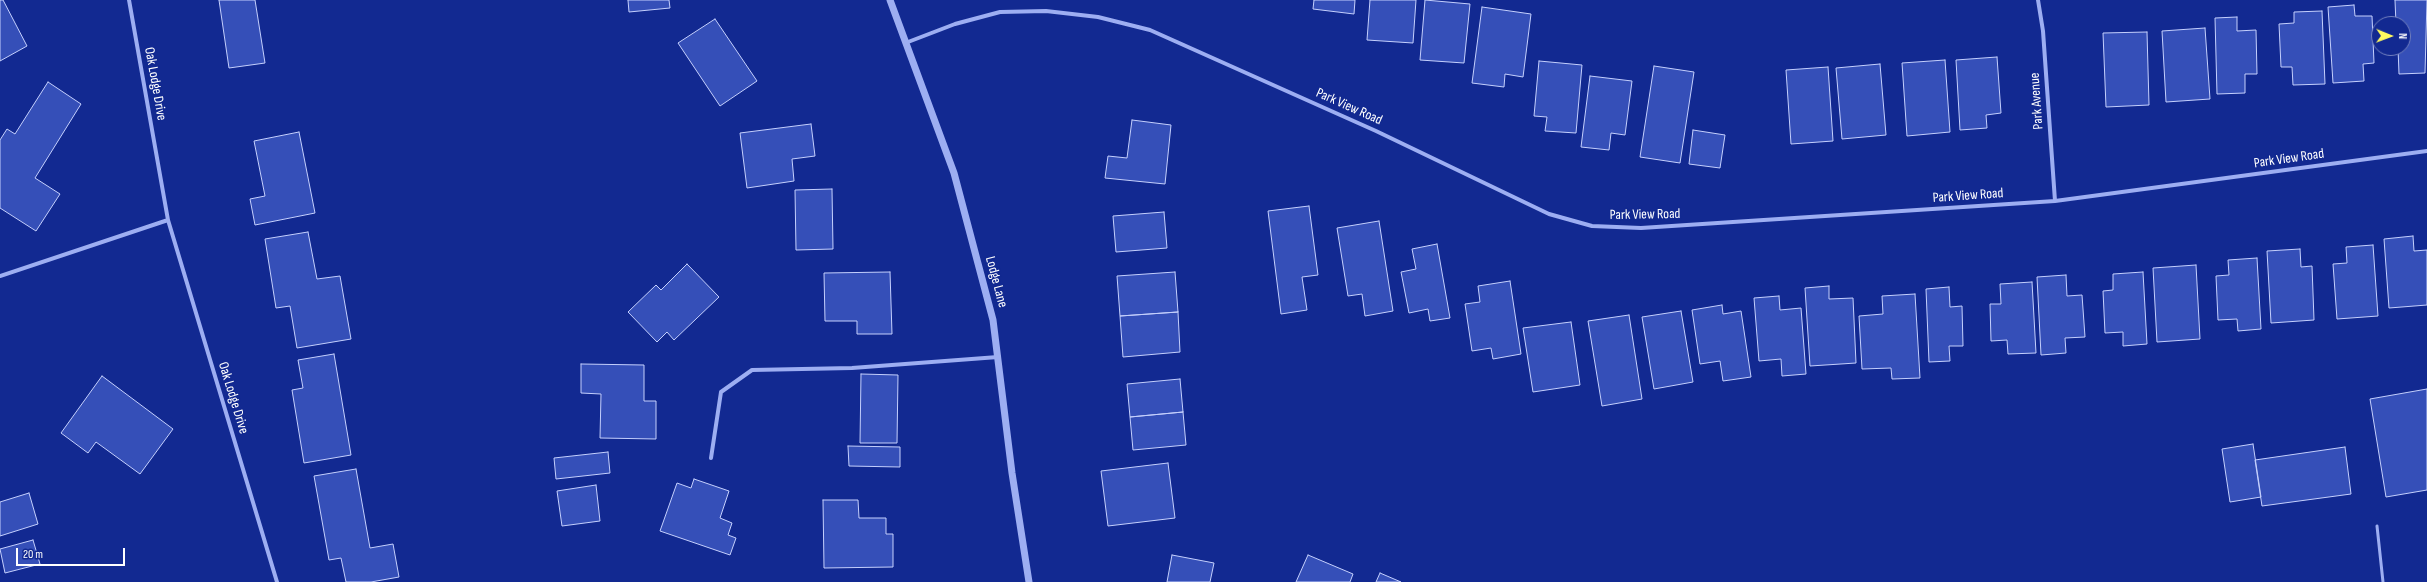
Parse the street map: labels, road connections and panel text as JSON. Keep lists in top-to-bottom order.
{
  "streets": {
    "street": [
      "Oak Lodge Drive",
      "Park Avenue",
      "Park View Road",
      "Lodge Lane"
    ]
  },
  "crossings": [
    ["Park Avenue", "Park View Road"],
    ["Park View Road", "Lodge Lane"]
  ],
  "scale_bar": "20 m",
  "north": "right"
}
